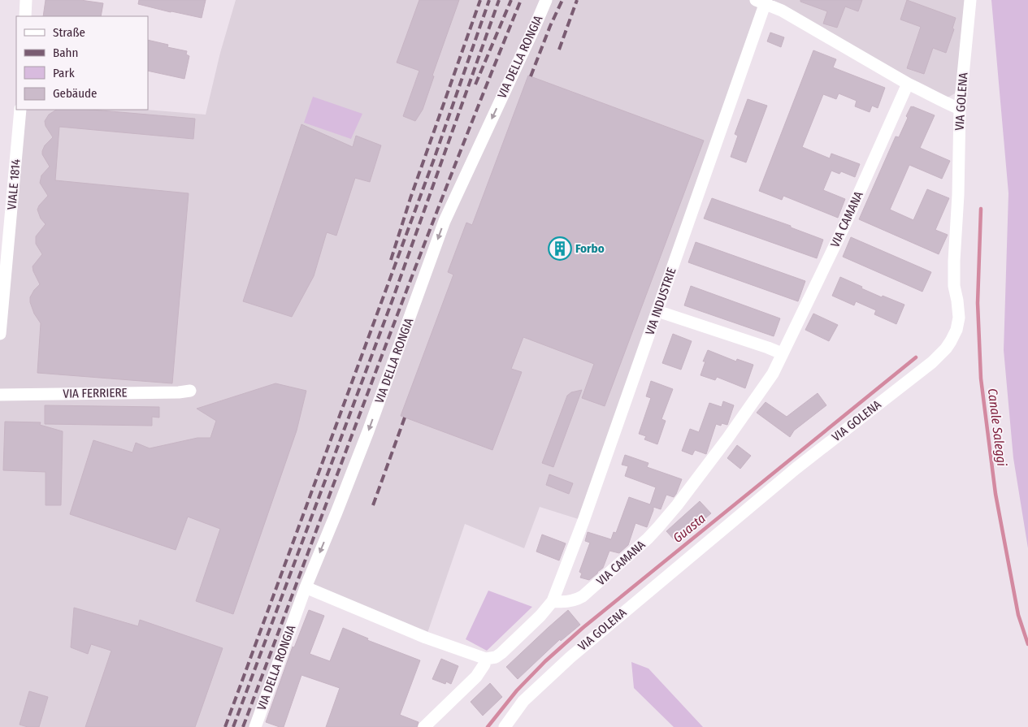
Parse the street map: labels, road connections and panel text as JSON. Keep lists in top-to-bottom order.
{
  "streets": {
    "street": [
      "VIA DELLA RONGIA",
      "VIA GOLENA",
      "VIALE 1814",
      "VIA CAMANA",
      "VIA INDUSTRIE",
      "VIA FERRIERE"
    ]
  },
  "crossings": [
    ["VIA CAMANA", "VIA INDUSTRIE"]
  ],
  "one_way": ["VIA DELLA RONGIA"],
  "water": ["Canale Saleggi", "Guasta"],
  "places": {
    "building": ["Forbo"]
  },
  "legend": [
    "Straße",
    "Bahn",
    "Park",
    "Gebäude"
  ]
}
